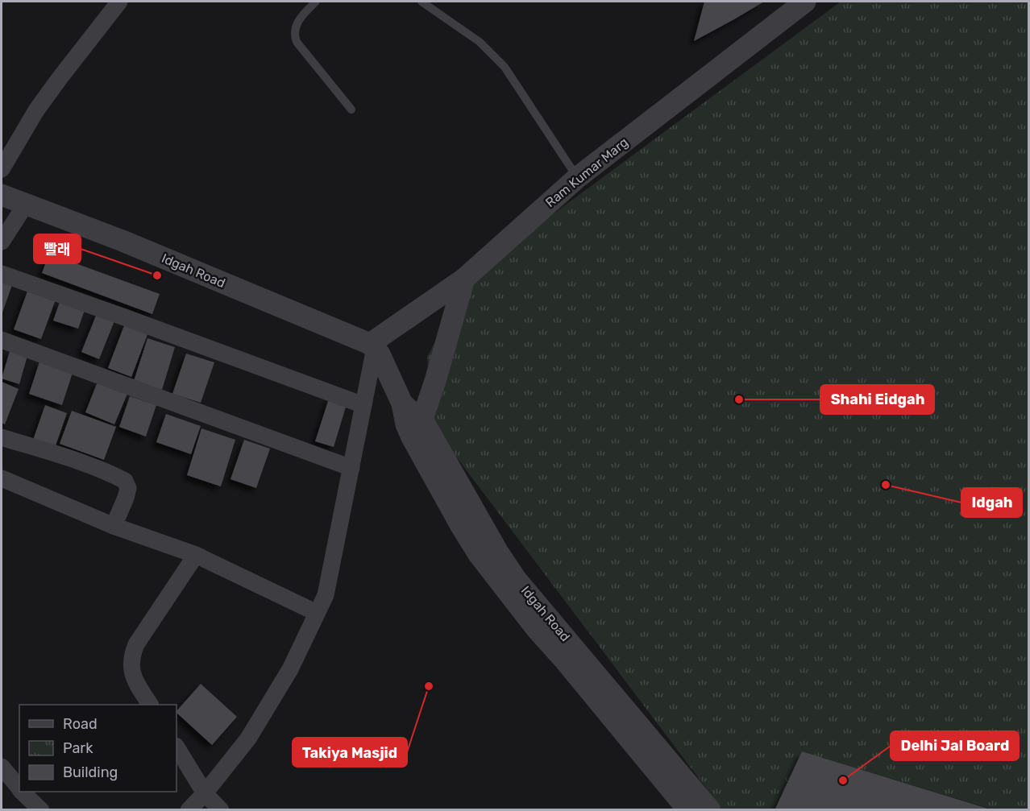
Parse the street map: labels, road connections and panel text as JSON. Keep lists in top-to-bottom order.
{
  "streets": {
    "street": ["Ram Kumar Marg", "Idgah Road"]
  },
  "crossings": [
    ["Ram Kumar Marg", "Idgah Road"]
  ],
  "places": [
    "빨래",
    "Shahi Eidgah",
    "Idgah",
    "Takiya Masjid",
    "Delhi Jal Board"
  ],
  "legend": ["Road", "Park", "Building"]
}
